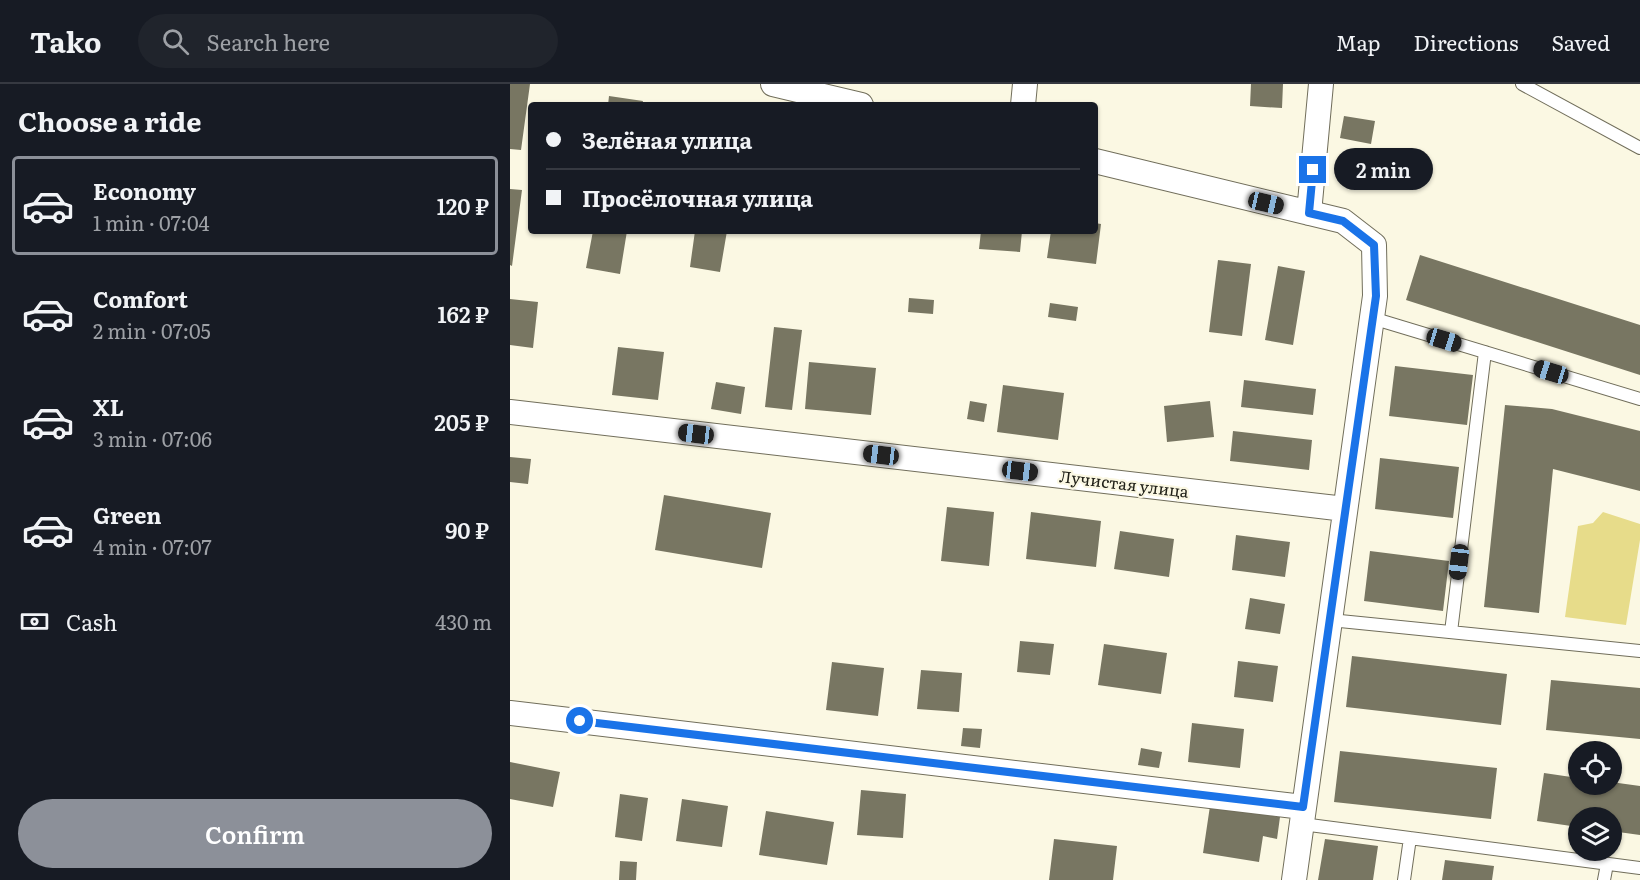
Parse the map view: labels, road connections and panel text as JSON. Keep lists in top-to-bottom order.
{
  "streets": {
    "street": ["Лучистая улица"]
  },
  "page": {
    "header": "Tako",
    "search": "Search here",
    "nav": ["Map", "Directions", "Saved"],
    "heading": "Choose a ride",
    "banner": ["Зелёная улица", "Просёлочная улица"],
    "bubble": "2 min",
    "list": [
      {
        "name": "Economy",
        "note": "1 min · 07:04",
        "value": "120 ₽"
      },
      {
        "name": "Comfort",
        "note": "2 min · 07:05",
        "value": "162 ₽"
      },
      {
        "name": "XL",
        "note": "3 min · 07:06",
        "value": "205 ₽"
      },
      {
        "name": "Green",
        "note": "4 min · 07:07",
        "value": "90 ₽"
      }
    ],
    "pay": ["Cash", "430 m"],
    "buttons": "Confirm"
  }
}
